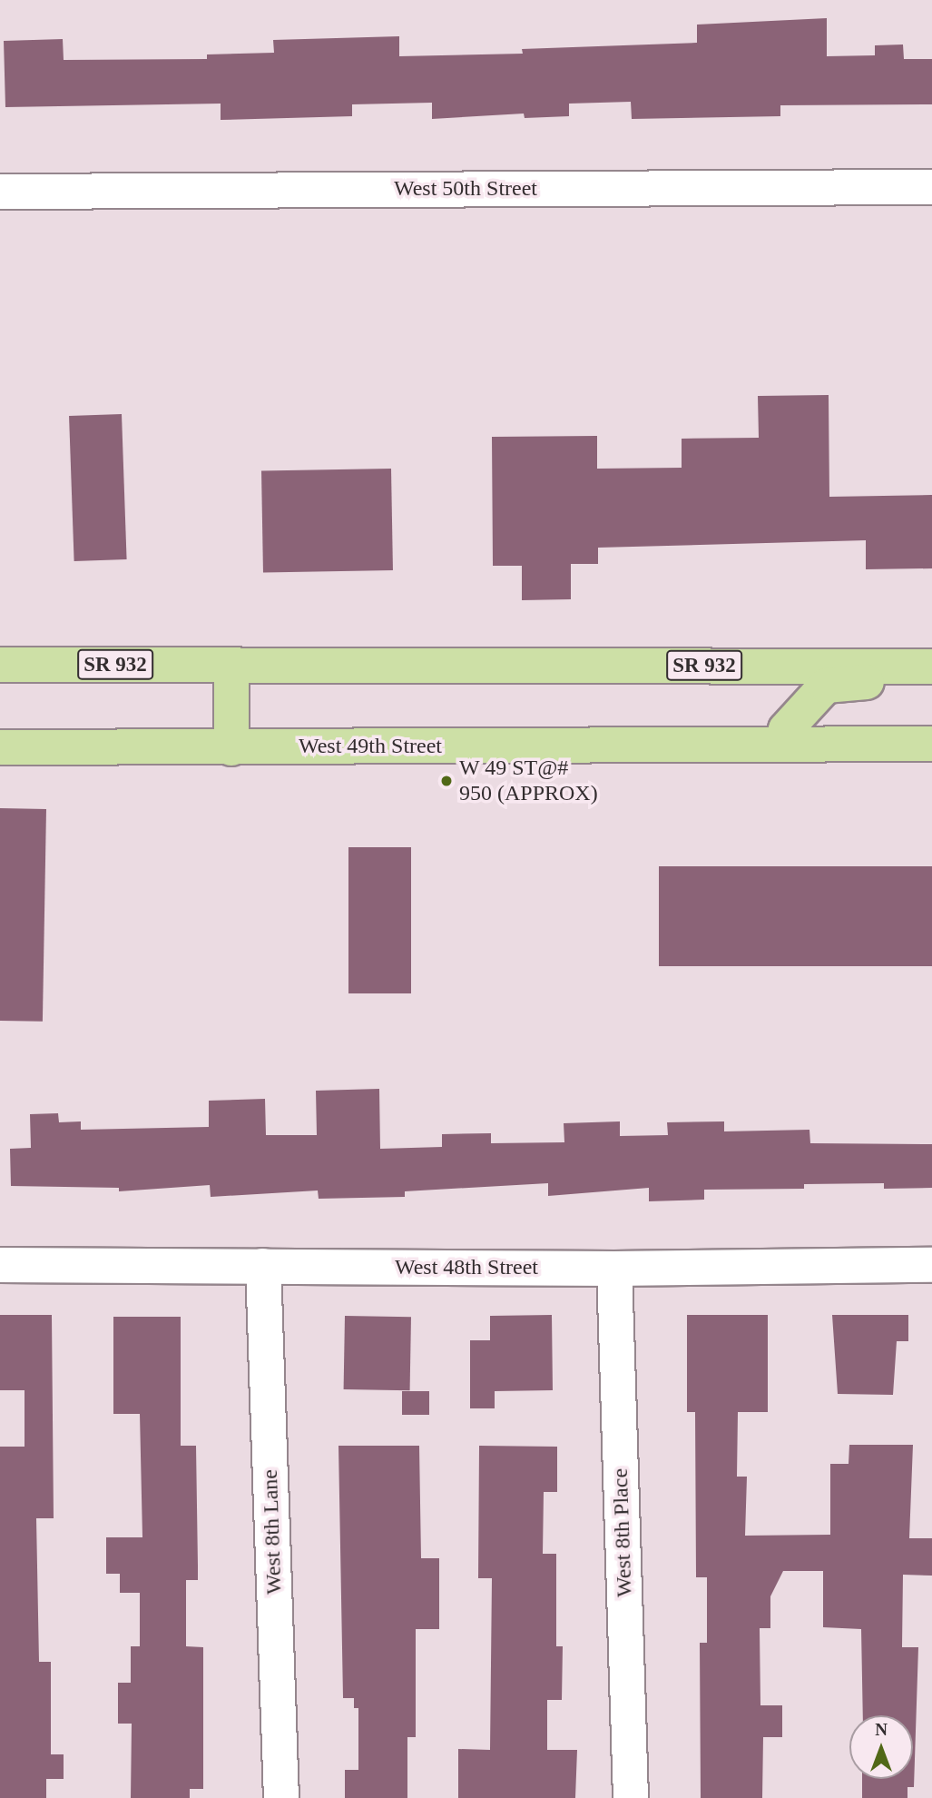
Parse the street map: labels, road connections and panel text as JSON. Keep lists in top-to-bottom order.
{
  "streets": {
    "main road": ["SR 932", "West 49th Street"],
    "street": [
      "West 50th Street",
      "West 48th Street",
      "West 8th Lane",
      "West 8th Place"
    ]
  },
  "crossings": [
    ["West 48th Street", "West 8th Lane"],
    ["West 48th Street", "West 8th Place"]
  ],
  "places": ["W 49 ST@# 950 (APPROX)"],
  "north": "top"
}
